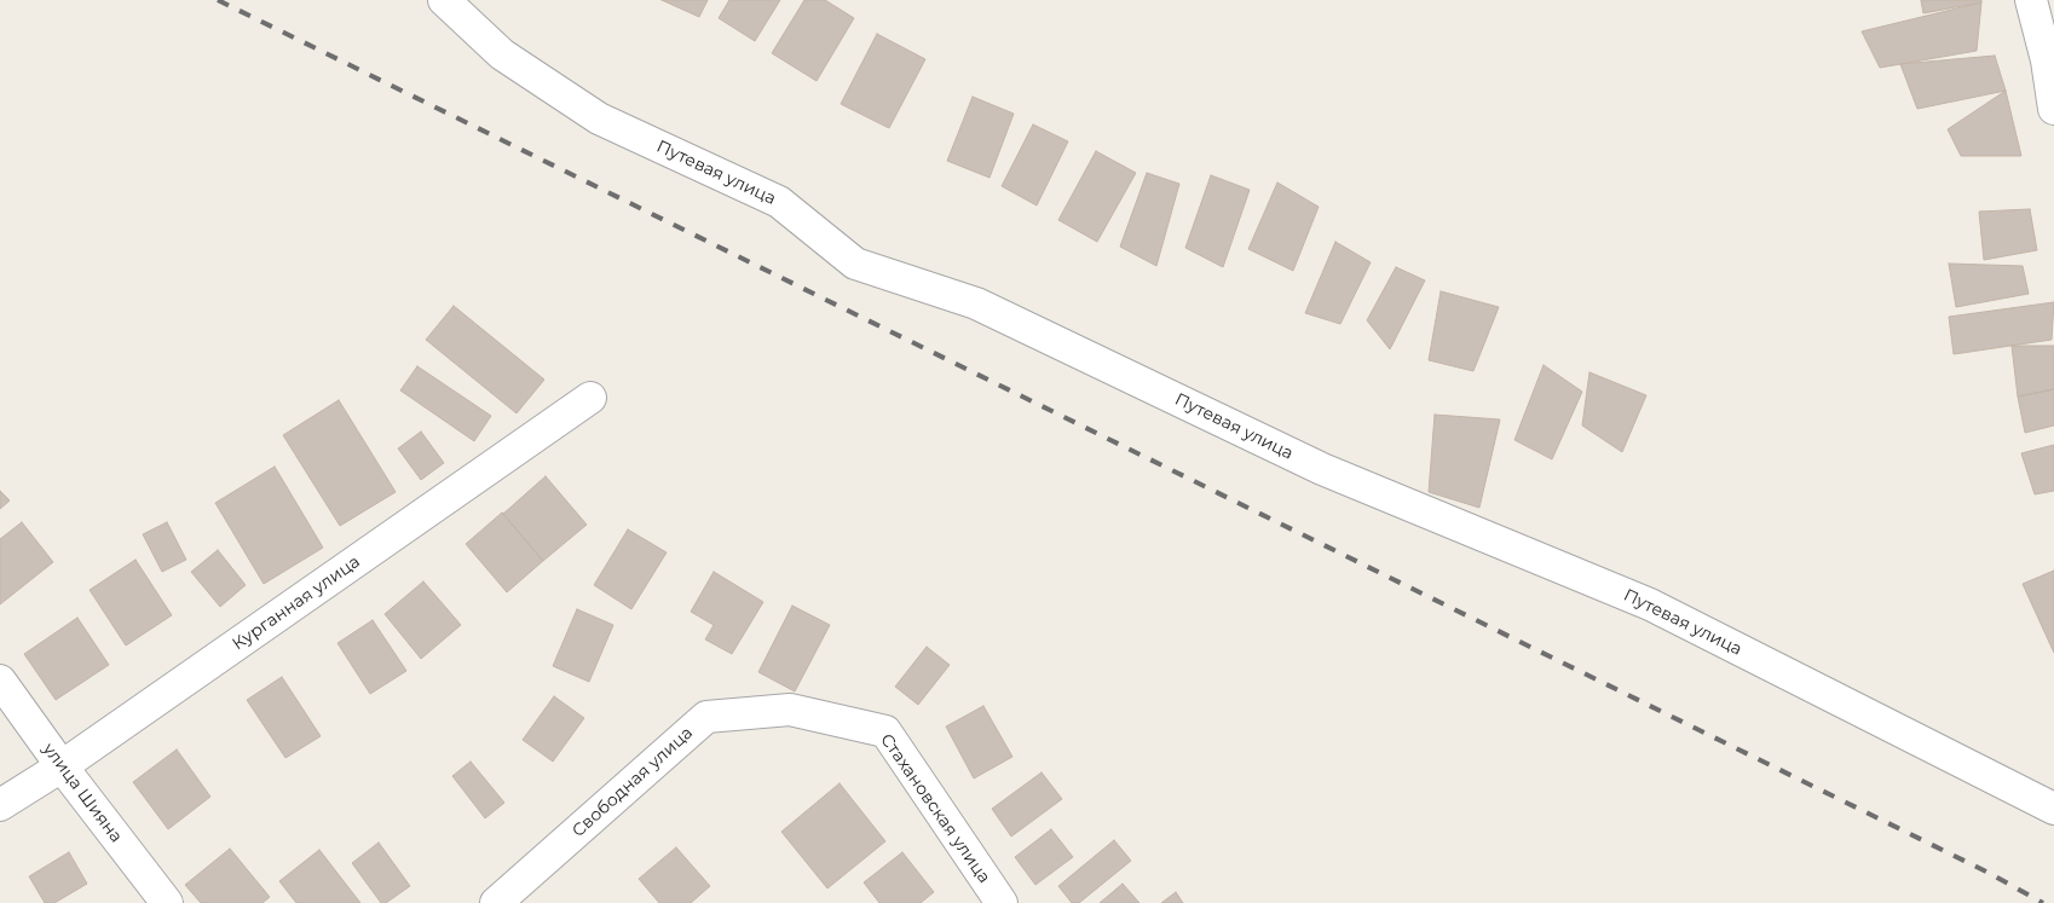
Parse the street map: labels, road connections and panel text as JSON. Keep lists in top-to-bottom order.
{
  "streets": {
    "street": [
      "Путевая улица",
      "Курганная улица",
      "Свободная улица",
      "улица Шияна",
      "Стахановская улица"
    ]
  },
  "crossings": [
    ["Курганная улица", "улица Шияна"],
    ["Свободная улица", "Стахановская улица"]
  ]
}
